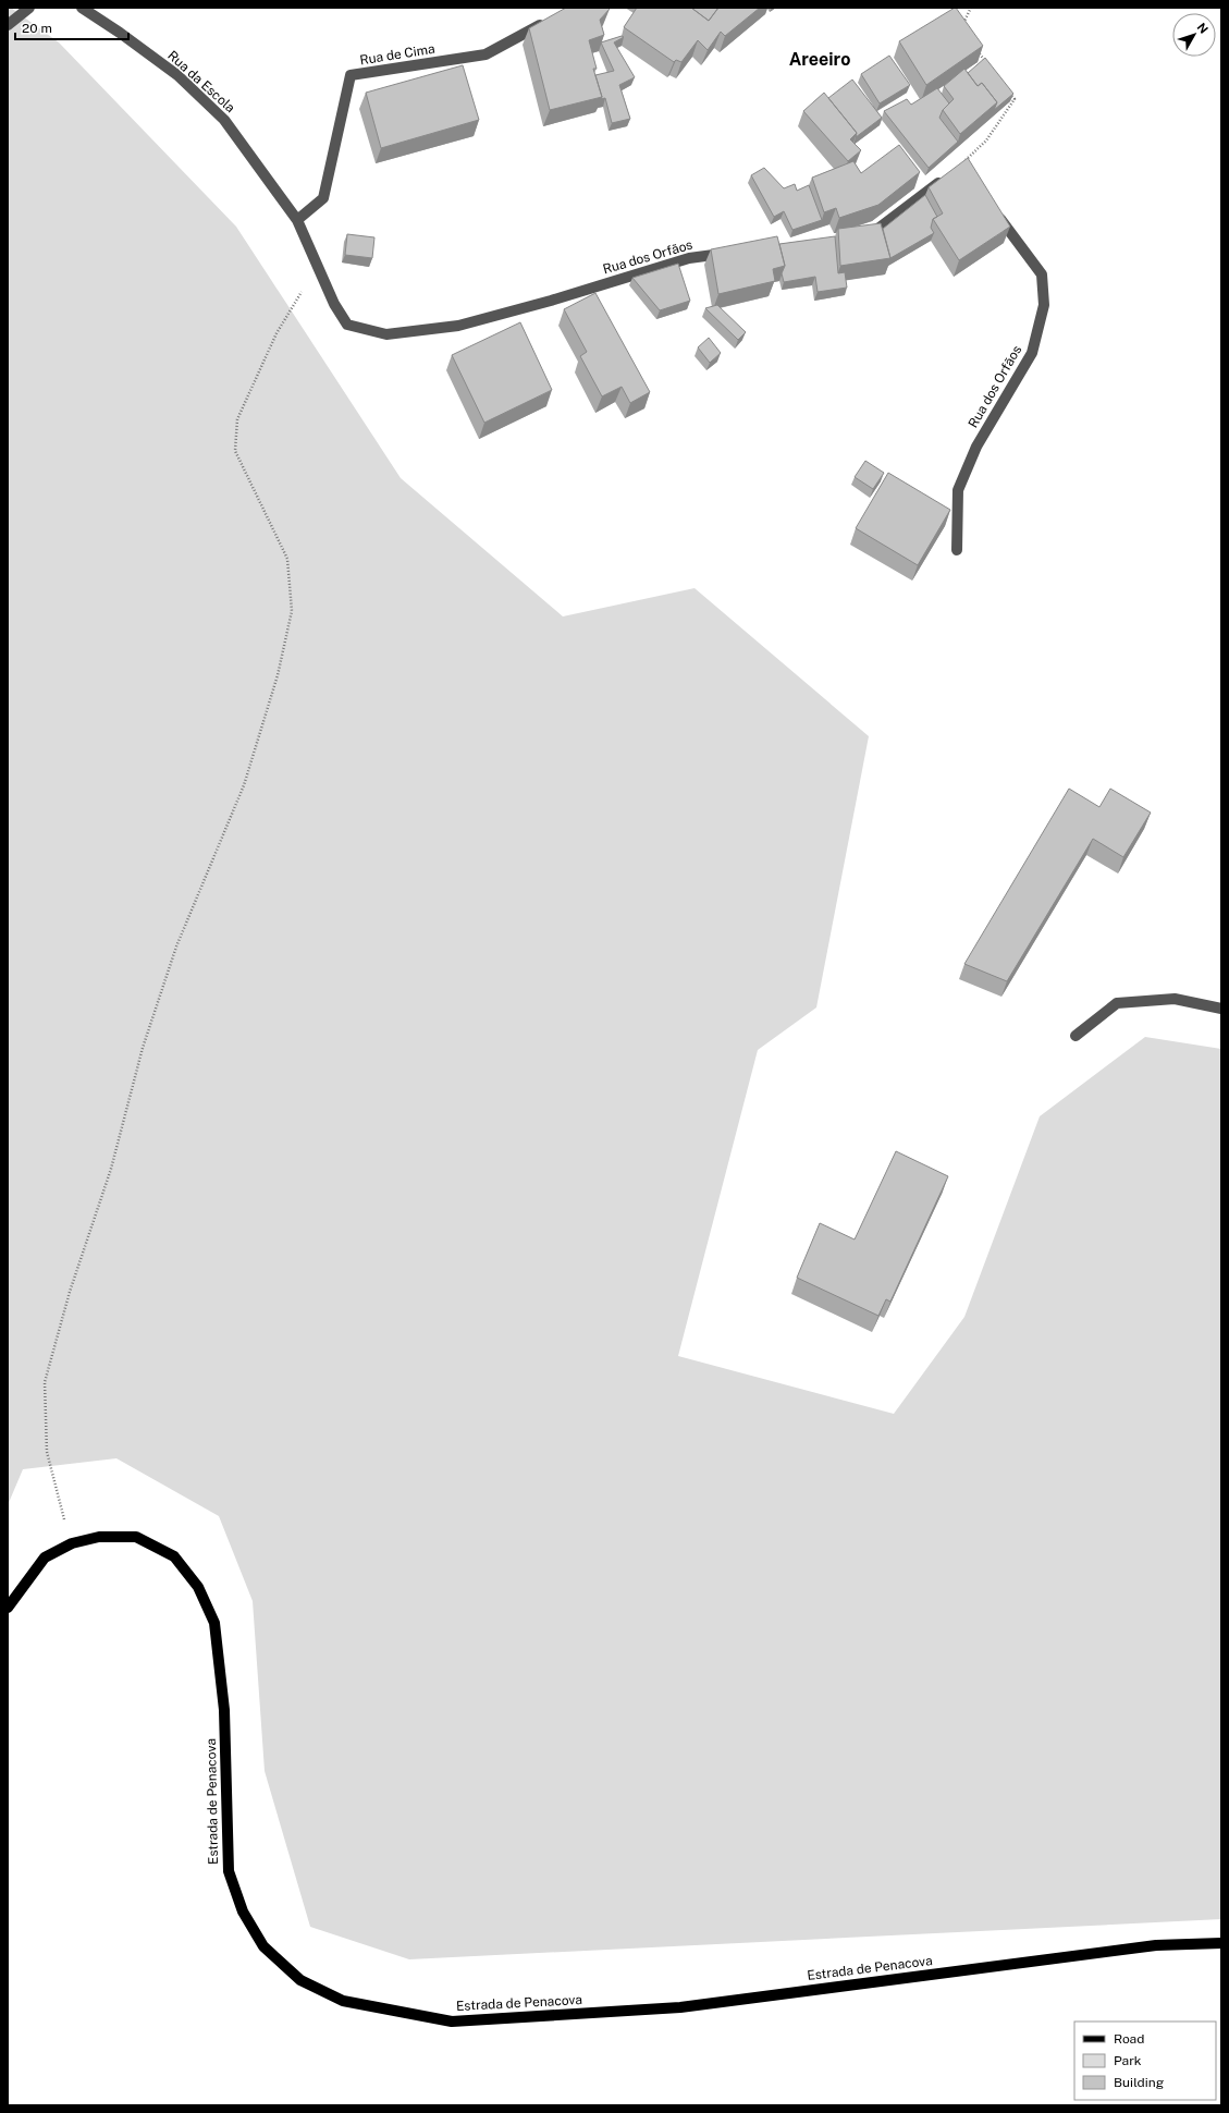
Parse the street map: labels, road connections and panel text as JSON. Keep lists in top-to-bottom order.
{
  "streets": {
    "main road": ["Estrada de Penacova"],
    "street": ["Rua de Cima", "Rua da Escola", "Rua dos Orfãos"]
  },
  "crossings": [
    ["Rua de Cima", "Rua da Escola"],
    ["Rua de Cima", "Rua dos Orfãos"],
    ["Rua da Escola", "Rua dos Orfãos"]
  ],
  "districts": ["Areeiro"],
  "legend": ["Road", "Park", "Building"],
  "scale_bar": "20 m",
  "north": "top right"
}
